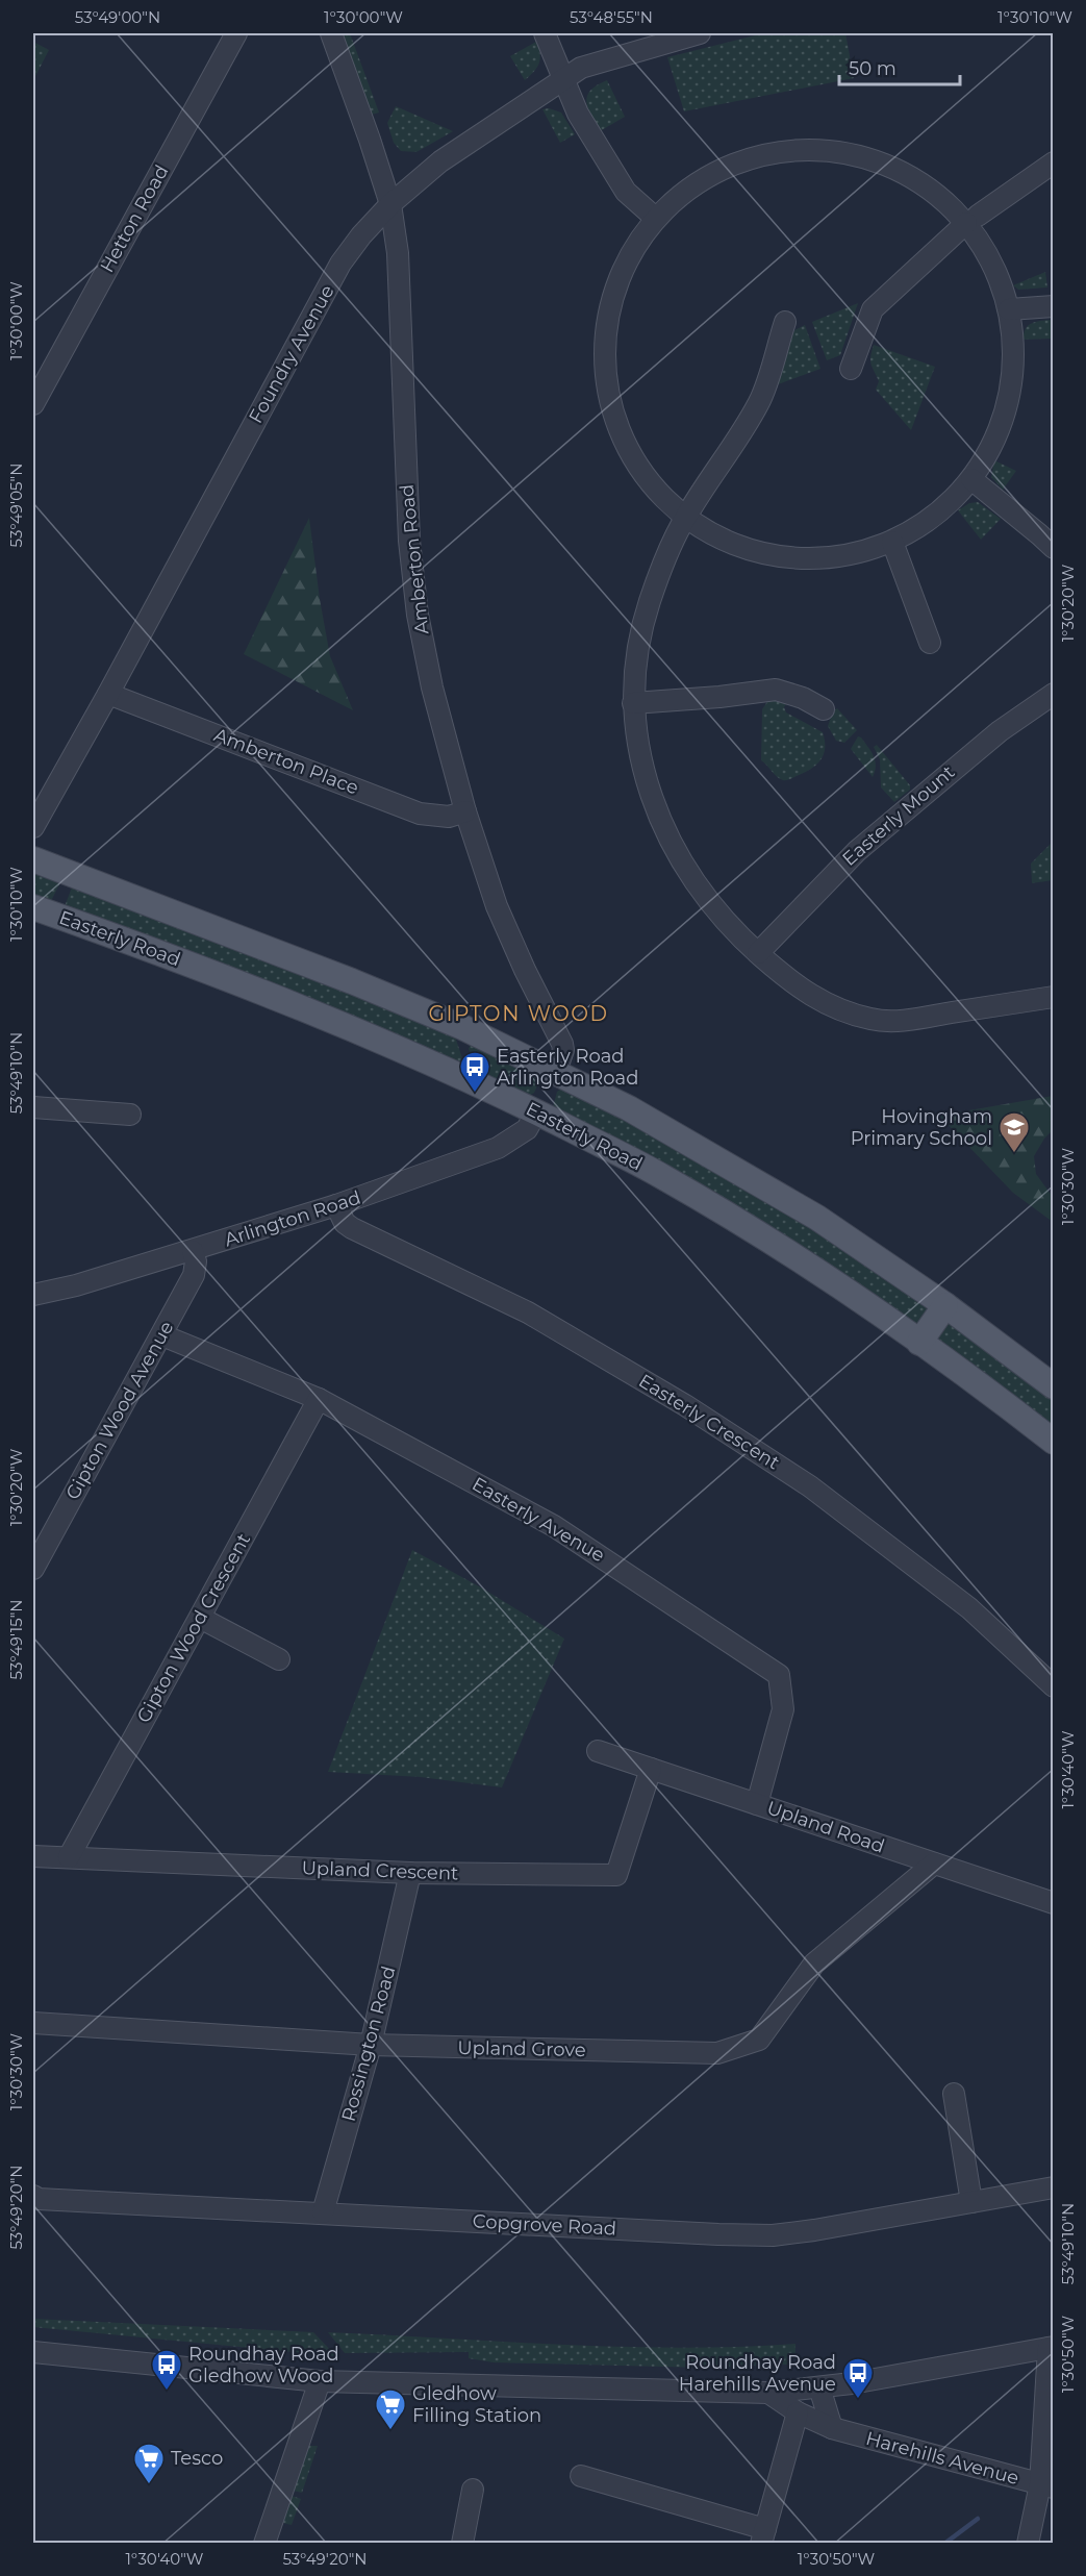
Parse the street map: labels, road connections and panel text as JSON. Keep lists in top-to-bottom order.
{
  "streets": {
    "main road": ["Easterly Road"],
    "street": [
      "Hetton Road",
      "Foundry Avenue",
      "Amberton Road",
      "Amberton Place",
      "Easterly Mount",
      "Arlington Road",
      "Gipton Wood Avenue",
      "Easterly Crescent",
      "Easterly Avenue",
      "Gipton Wood Crescent",
      "Upland Road",
      "Upland Crescent",
      "Rossington Road",
      "Upland Grove",
      "Copgrove Road",
      "Harehills Avenue"
    ]
  },
  "crossings": [
    ["Foundry Avenue", "Amberton Road"],
    ["Foundry Avenue", "Amberton Place"],
    ["Amberton Road", "Amberton Place"],
    ["Easterly Road", "Arlington Road"],
    ["Arlington Road", "Gipton Wood Avenue"],
    ["Arlington Road", "Easterly Crescent"],
    ["Gipton Wood Avenue", "Easterly Avenue"],
    ["Easterly Avenue", "Gipton Wood Crescent"],
    ["Easterly Avenue", "Upland Road"],
    ["Gipton Wood Crescent", "Upland Crescent"],
    ["Upland Road", "Upland Crescent"],
    ["Upland Road", "Upland Grove"],
    ["Upland Crescent", "Rossington Road"],
    ["Rossington Road", "Upland Grove"],
    ["Rossington Road", "Copgrove Road"]
  ],
  "districts": ["GIPTON WOOD"],
  "places": {
    "bus stop": ["Easterly Road Arlington Road", "Roundhay Road Gledhow Wood", "Roundhay Road Harehills Avenue"],
    "school or university": ["Hovingham Primary School"],
    "supermarket": ["Gledhow Filling Station", "Tesco"]
  },
  "scale_bar": "50 m",
  "coordinates": [
    "53°49'00\"N",
    "1°30'00\"W",
    "53°48'55\"N",
    "1°30'10\"W",
    "53°49'05\"N",
    "1°30'20\"W",
    "53°49'10\"N",
    "1°30'30\"W",
    "53°49'15\"N",
    "1°30'40\"W",
    "53°49'20\"N",
    "1°30'50\"W"
  ]
}
